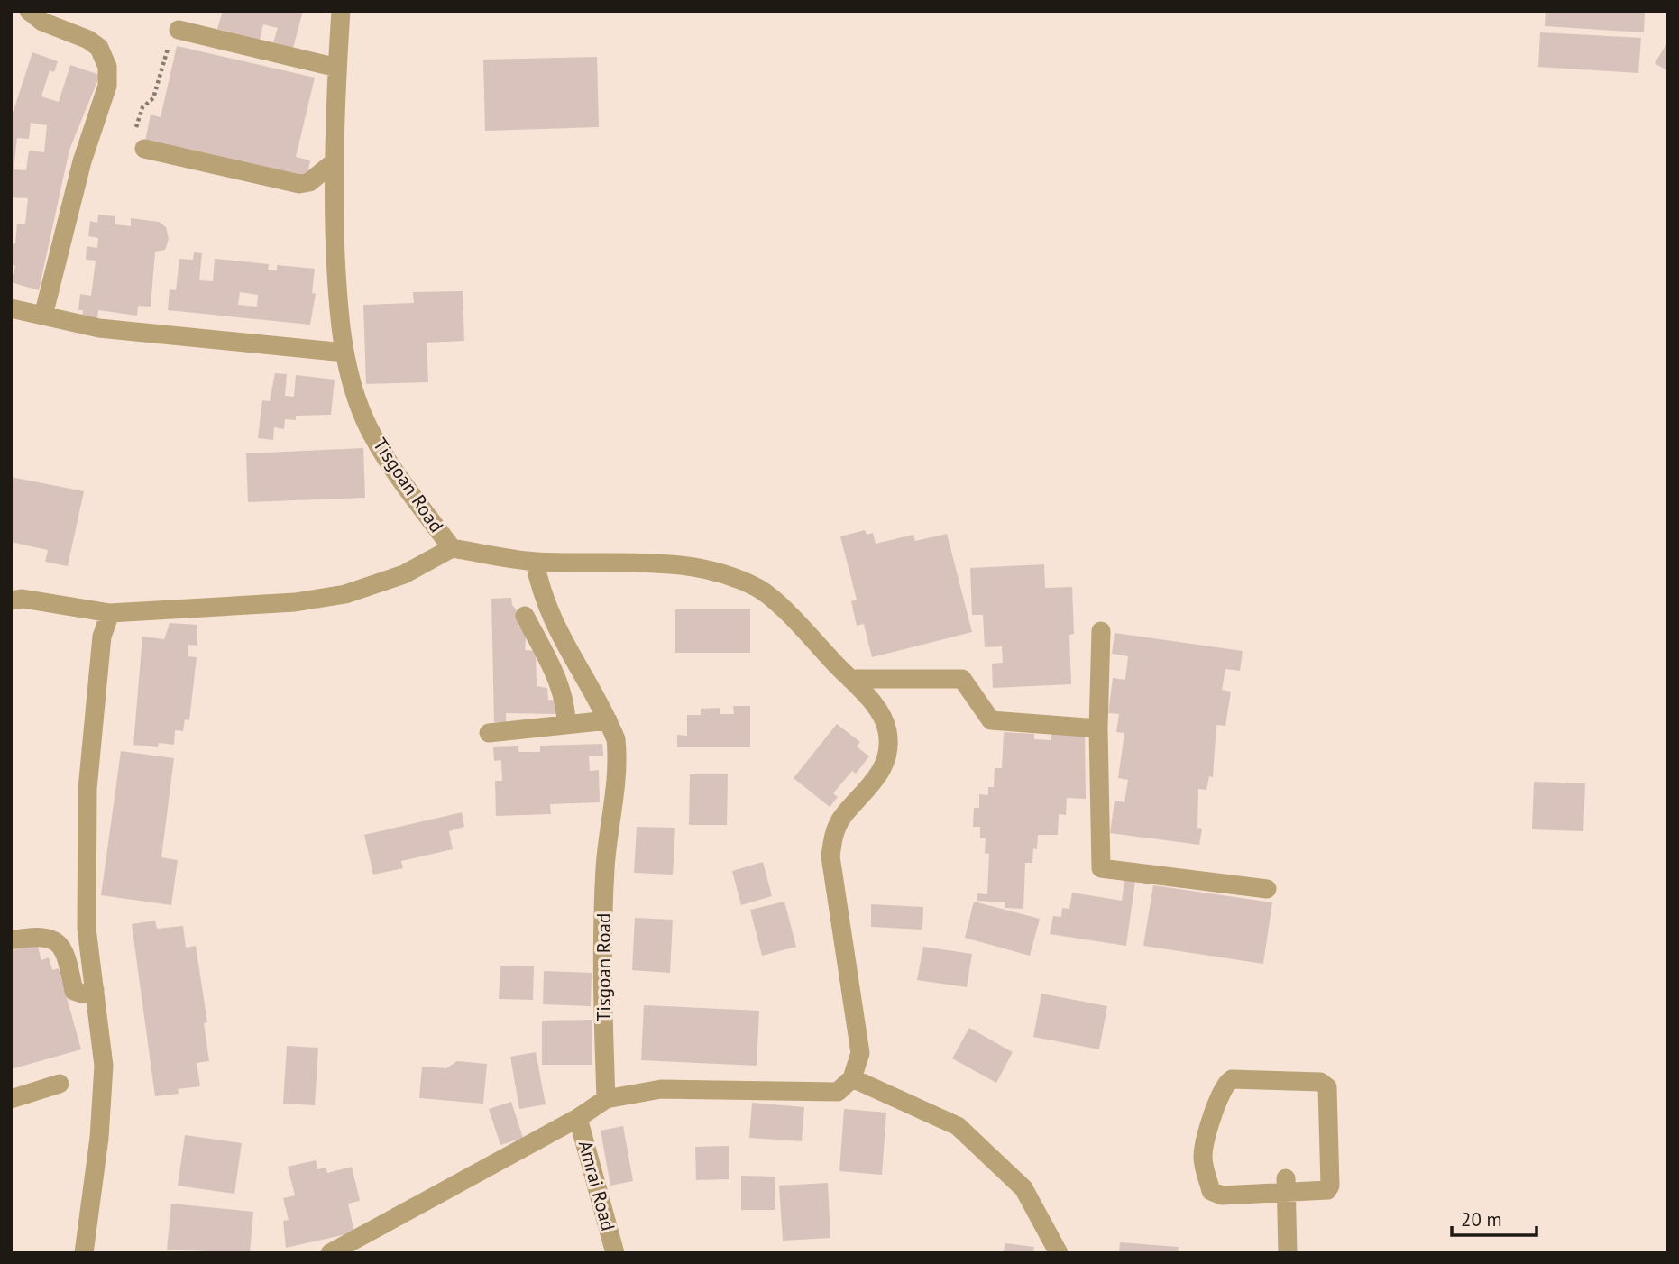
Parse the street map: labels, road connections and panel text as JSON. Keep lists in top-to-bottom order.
{
  "streets": {
    "street": ["Tisgoan Road", "Amrai Road"]
  },
  "scale_bar": "20 m"
}
